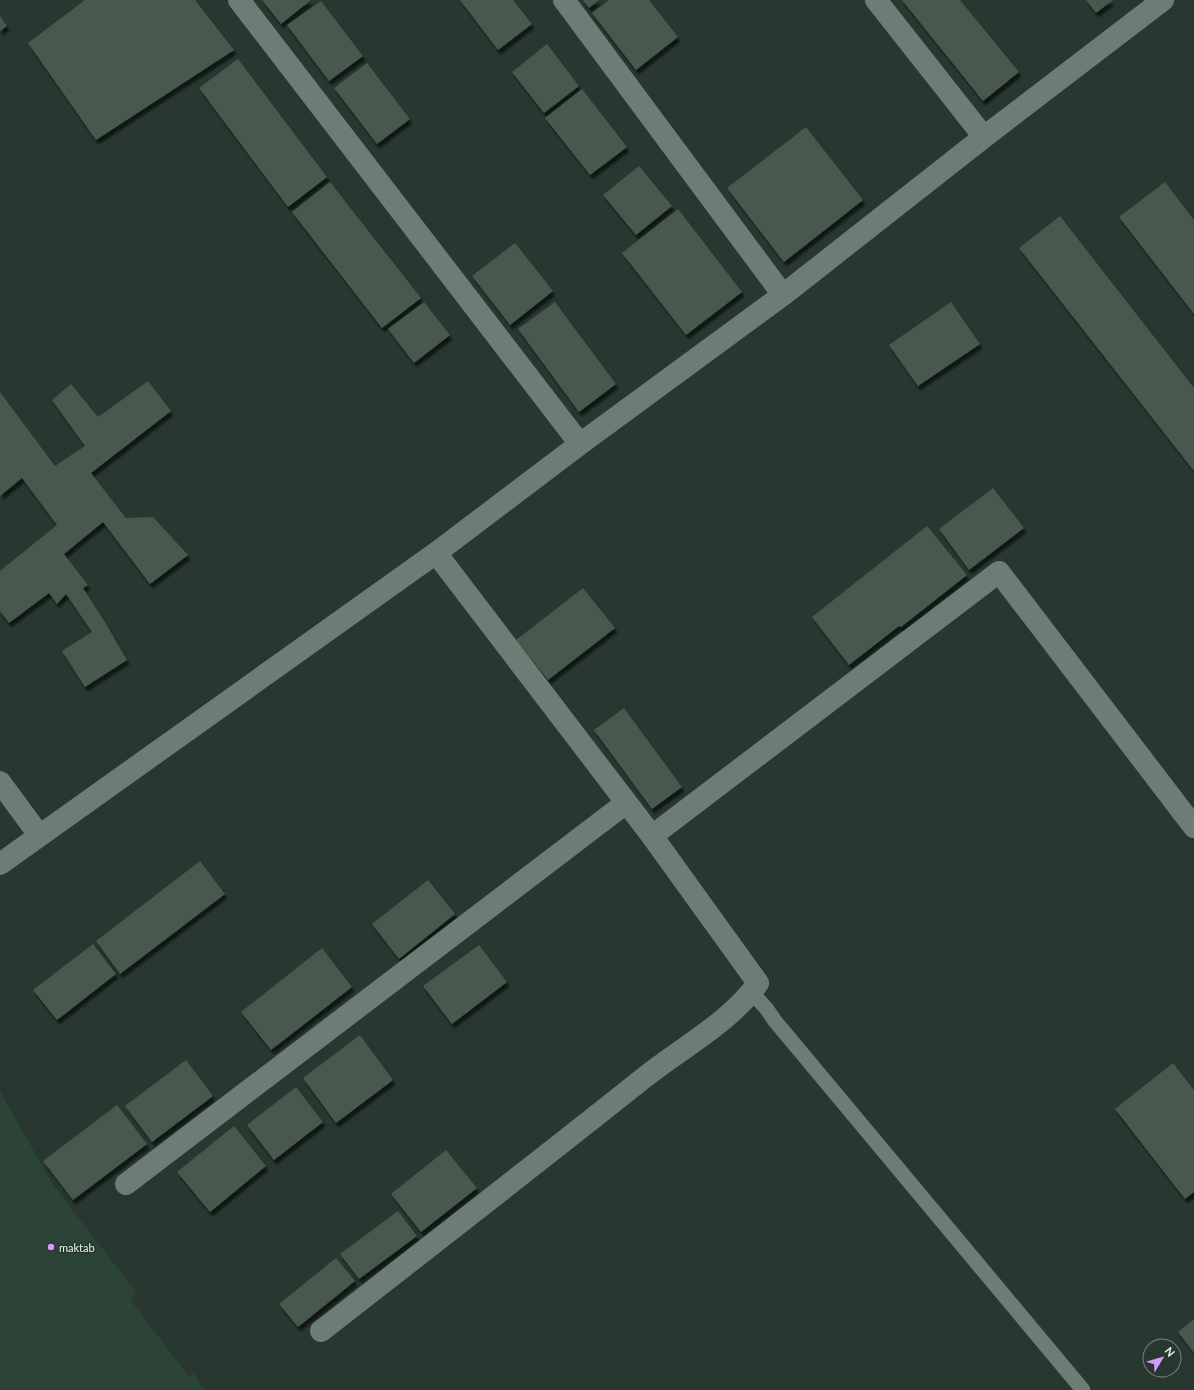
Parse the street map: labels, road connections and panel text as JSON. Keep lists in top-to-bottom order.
{
  "places": ["maktab"],
  "north": "top right"
}
